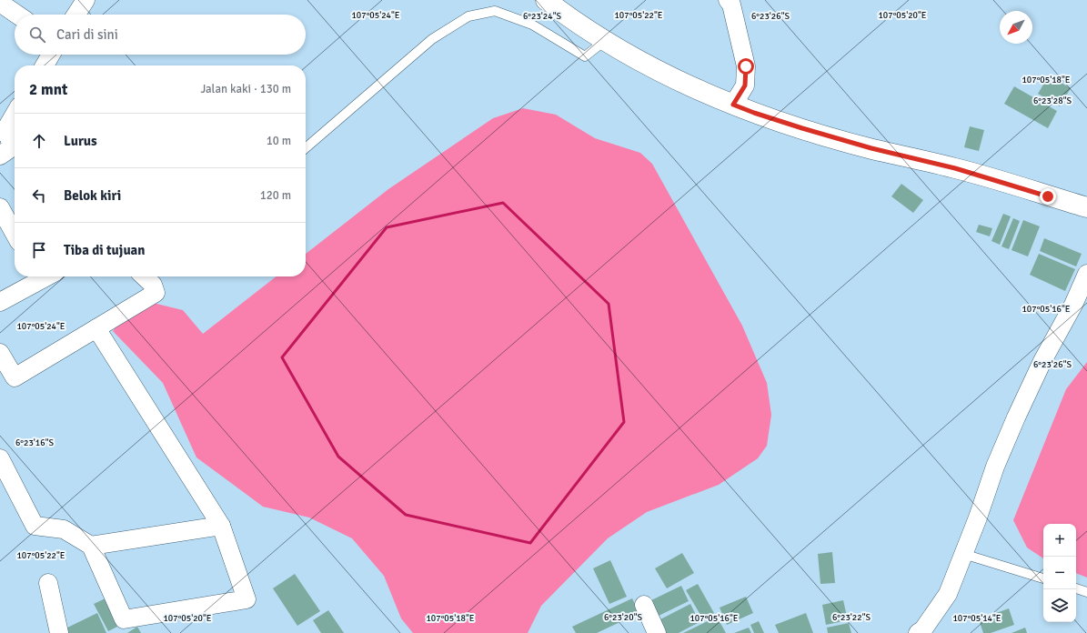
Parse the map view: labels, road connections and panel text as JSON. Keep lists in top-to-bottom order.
{
  "north": "bottom left",
  "page": {
    "search": "Cari di sini",
    "heading": ["2 mnt", "Jalan kaki · 130 m"],
    "list": [
      ["Lurus", "10 m"],
      ["Belok kiri", "120 m"],
      "Tiba di tujuan"
    ],
    "map_buttons": ["+", "−"]
  },
  "coordinates": [
    "107°05'24\"E",
    "107°05'22\"E",
    "107°05'20\"E",
    "6°23'24\"S",
    "6°23'26\"S",
    "107°05'18\"E",
    "6°23'28\"S",
    "107°05'16\"E",
    "6°23'16\"S",
    "6°23'20\"S",
    "6°23'22\"S",
    "107°05'14\"E"
  ]
}
